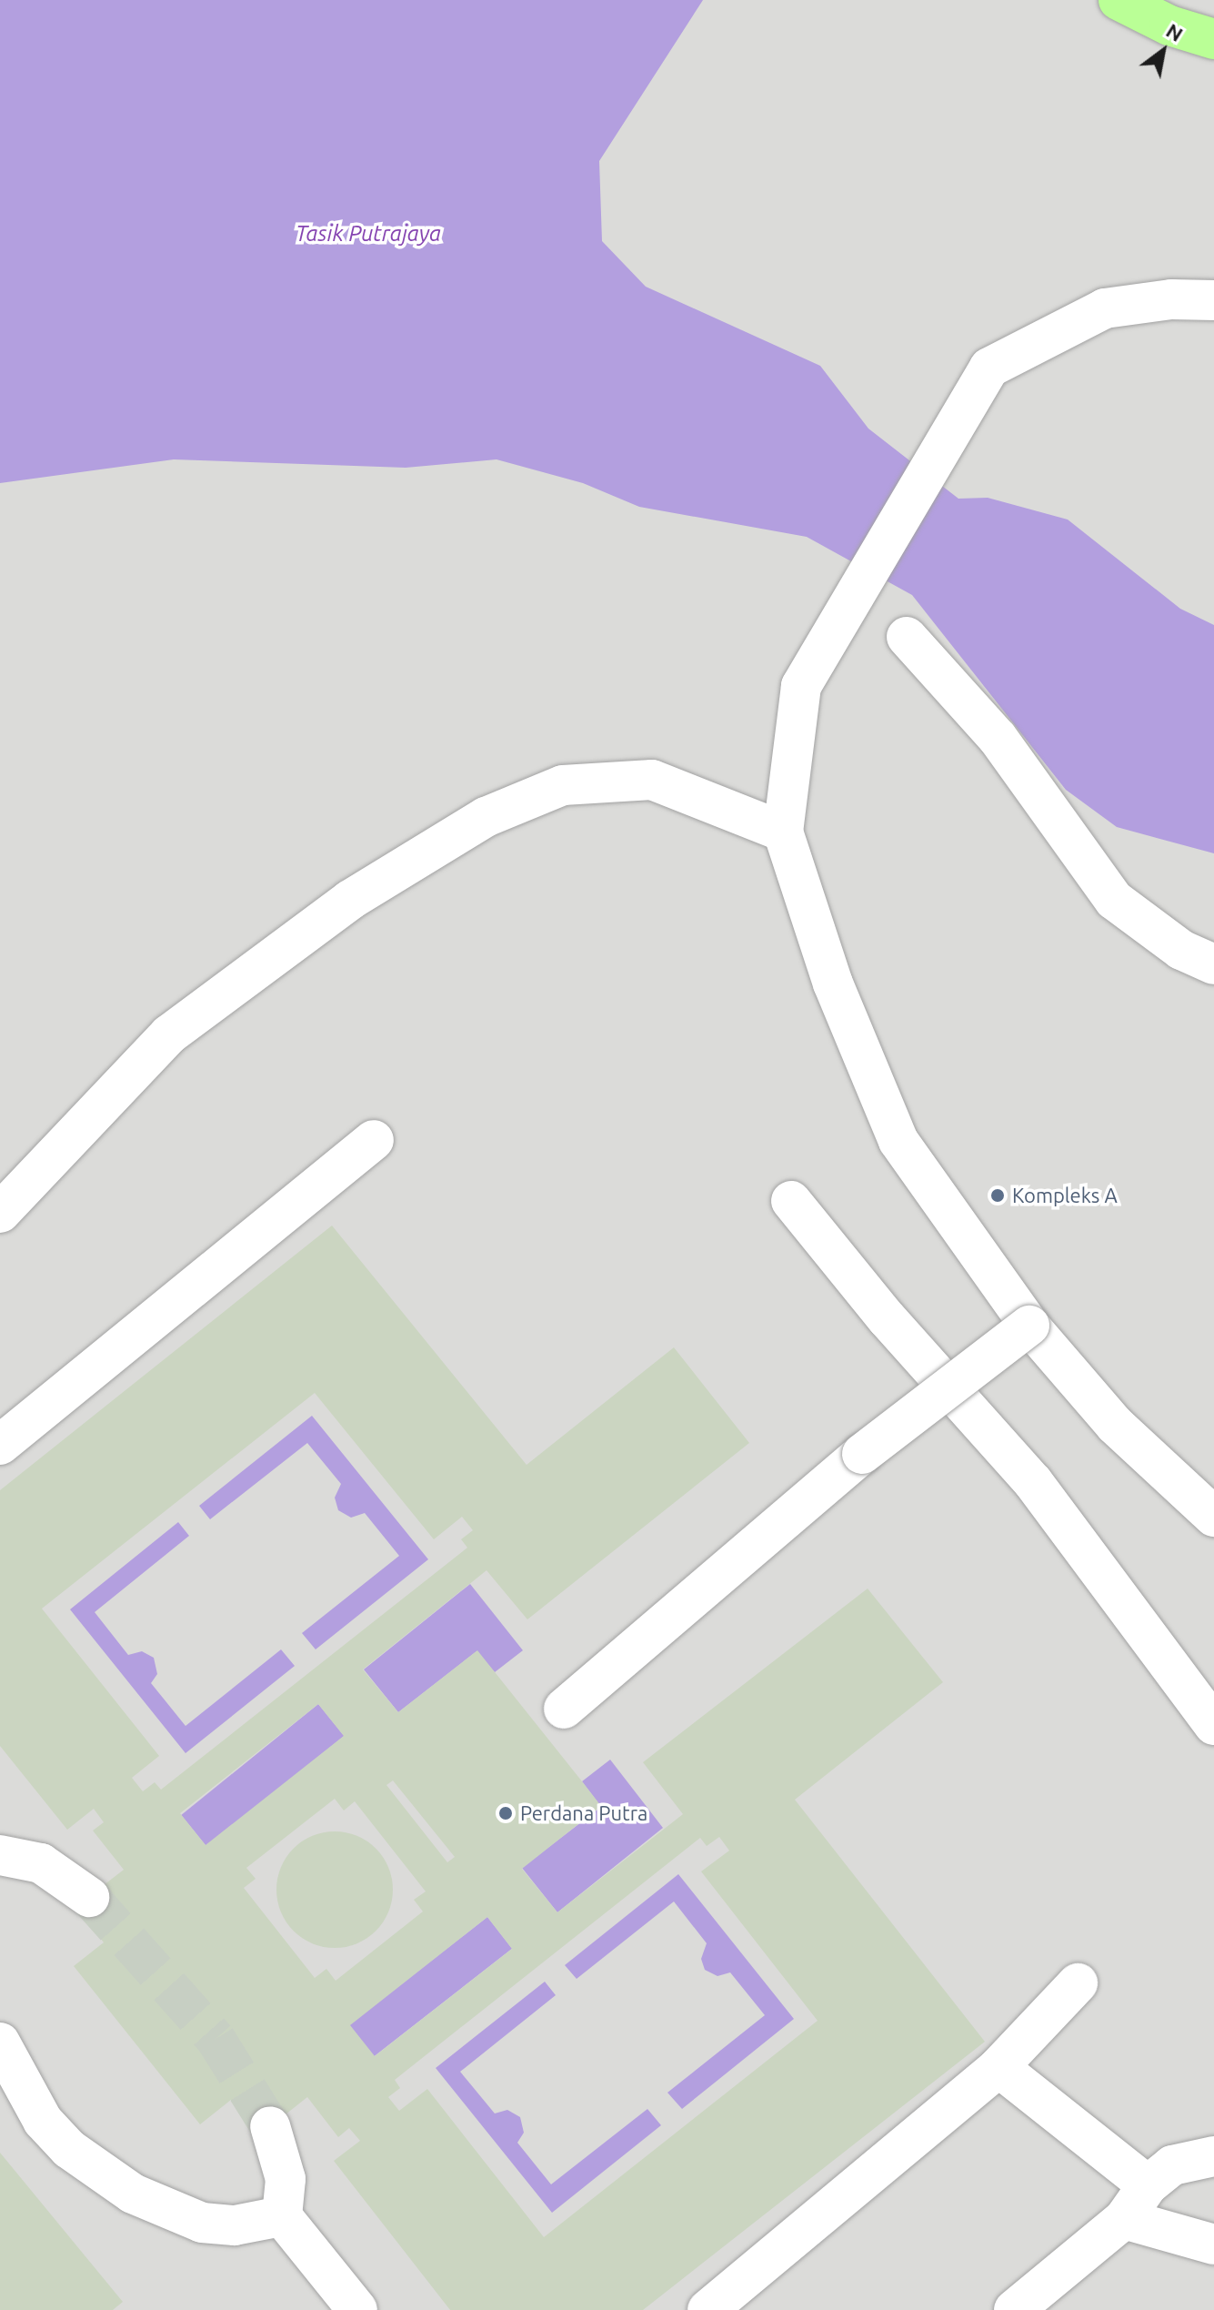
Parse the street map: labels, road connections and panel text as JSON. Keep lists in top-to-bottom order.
{
  "water": ["Tasik Putrajaya"],
  "places": ["Kompleks A", "Perdana Putra"],
  "north": "top right"
}
